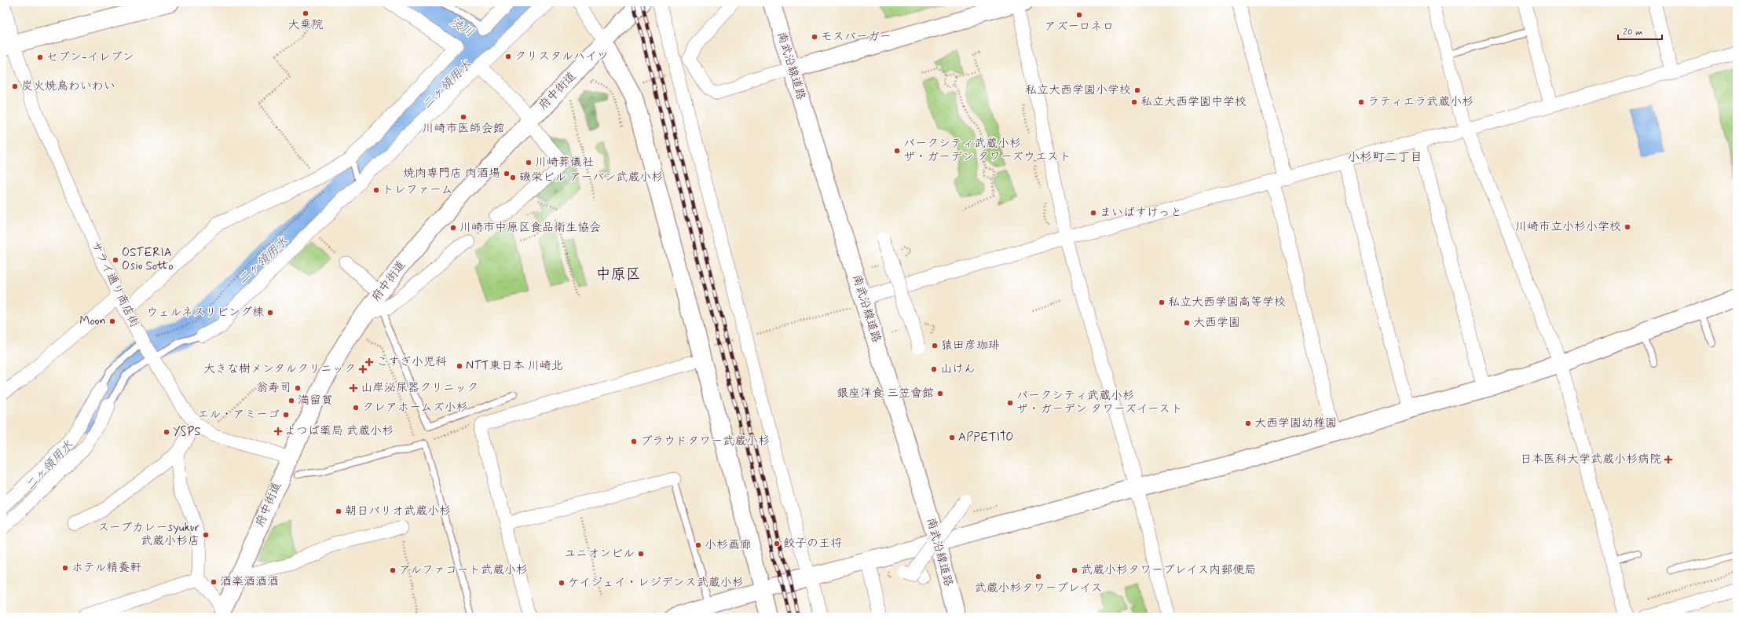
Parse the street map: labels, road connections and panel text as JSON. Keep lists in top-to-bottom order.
{
  "streets": {
    "main road": ["南武沿線道路", "府中街道"],
    "street": ["サライ通り商店街"]
  },
  "crossings": [
    ["府中街道", "サライ通り商店街"]
  ],
  "districts": ["小杉町二丁目", "中原区"],
  "water": ["渋川", "二ヶ領用水"],
  "places": {
    "other": [
      "大乗院",
      "アズーロネロ",
      "モスバーガー",
      "クリスタルハイツ",
      "セブン-イレブン",
      "炭火焼鳥わいわい",
      "私立大西学園小学校",
      "私立大西学園中学校",
      "ラティエラ武蔵小杉",
      "川崎市医師会館",
      "パークシティ武蔵小杉 ザ・ガーデン タワーズウエスト",
      "川崎葬儀社",
      "焼肉専門店 肉酒場",
      "磯栄ビル アーバン武蔵小杉",
      "トレファーム",
      "まいばすけっと",
      "川崎市立小杉小学校",
      "川崎市中原区食品衛生協会",
      "OSTERIA Osio Sotto",
      "私立大西学園高等学校",
      "ウェルネスリビング棟",
      "Moon",
      "大西学園",
      "猿田彦珈琲",
      "NTT東日本 川崎北",
      "山けん",
      "翁寿司",
      "銀座洋食 三笠會館",
      "満留賀",
      "パークシティ武蔵小杉 ザ・ガーデン タワーズイースト",
      "クレアホームズ小杉",
      "エル・アミーゴ",
      "大西学園幼稚園",
      "YSPS",
      "APPETITO",
      "プラウドタワー武蔵小杉",
      "朝日パリオ武蔵小杉",
      "スープカレーsyukur 武蔵小杉店",
      "餃子の王将",
      "小杉画廊",
      "ユニオンビル",
      "ホテル精養軒",
      "アルファコート武蔵小杉",
      "武蔵小杉タワープレイス内郵便局",
      "武蔵小杉タワープレイス",
      "酒楽酒酒酒",
      "ケイジェイ・レジデンス武蔵小杉"
    ],
    "health": [
      "こすぎ小児科",
      "大きな樹メンタルクリニック",
      "山岸泌尿器クリニック",
      "よつば薬局 武蔵小杉",
      "日本医科大学武蔵小杉病院"
    ]
  },
  "scale_bar": "20 m"
}
